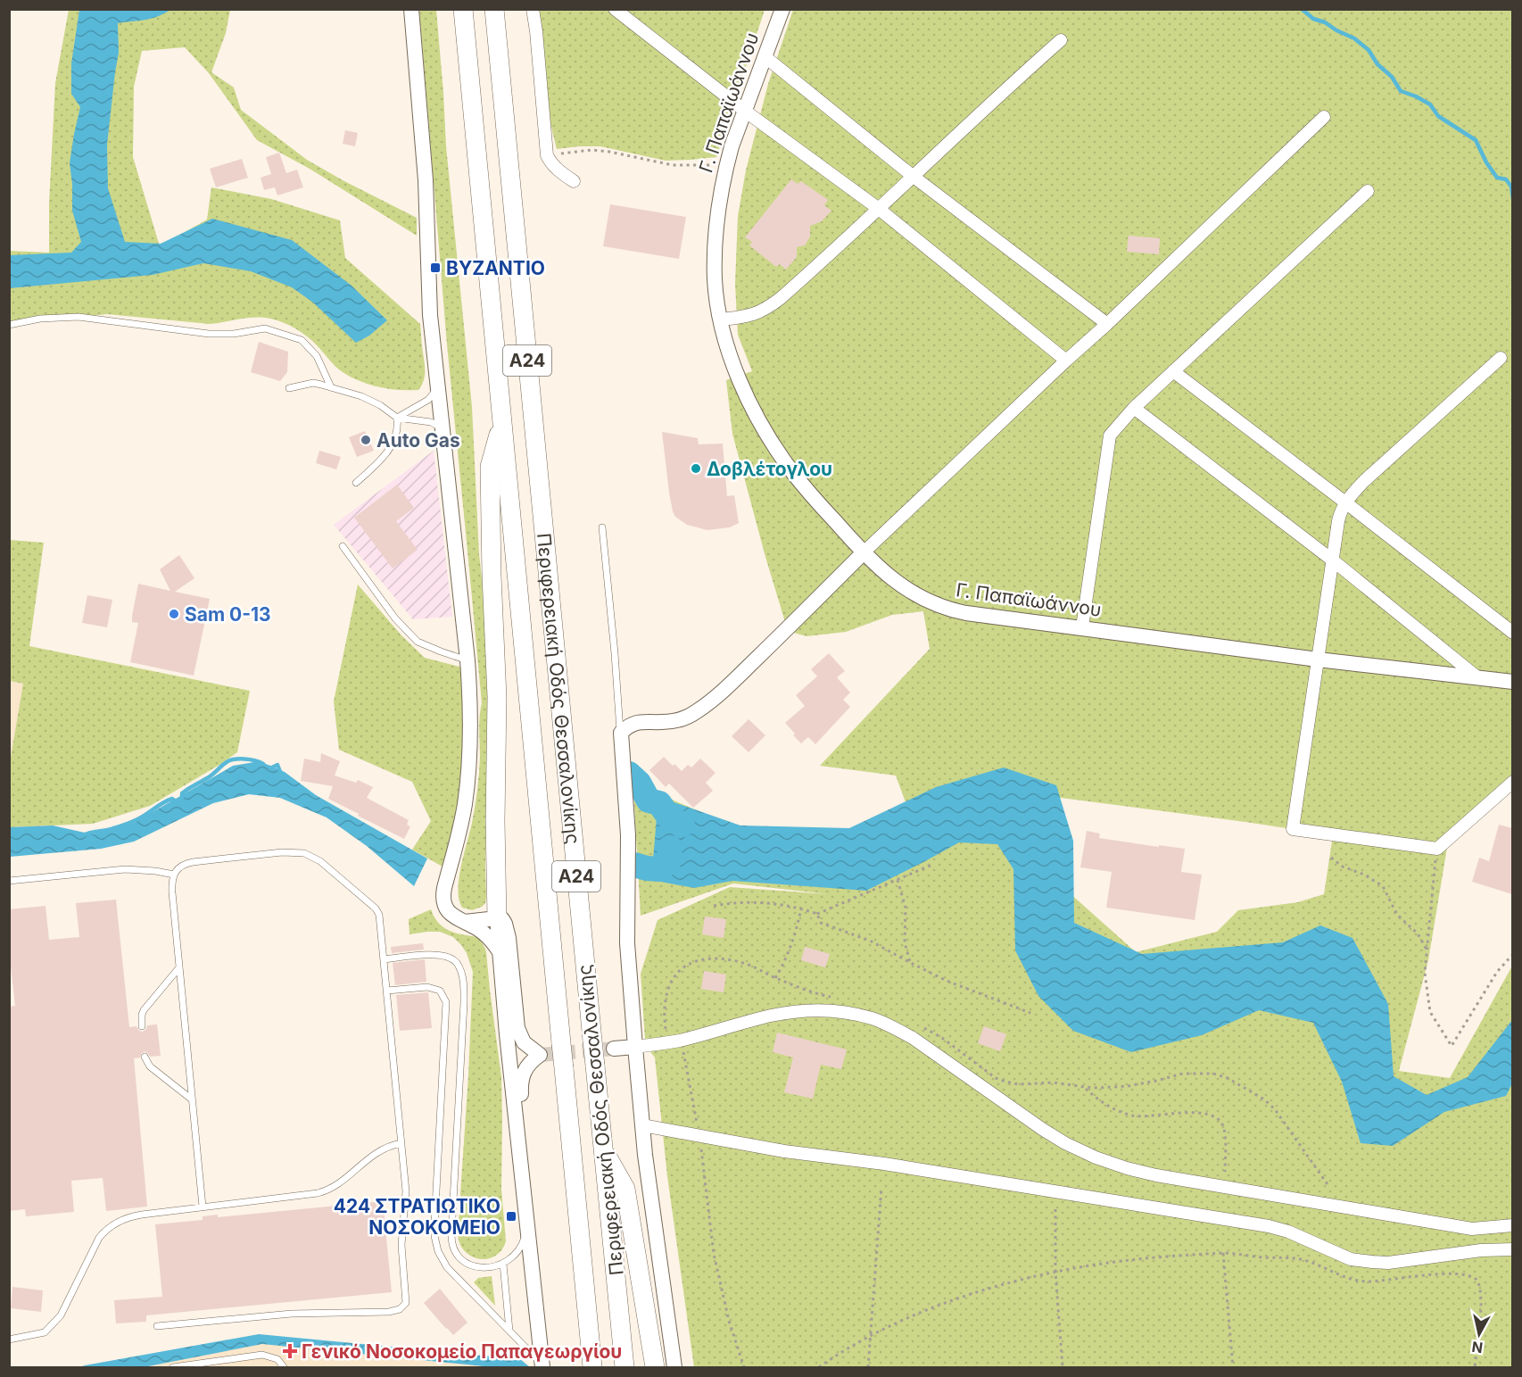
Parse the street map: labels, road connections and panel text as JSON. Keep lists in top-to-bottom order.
{
  "streets": {
    "highway": ["Α24", "Περιφερειακή Οδός Θεσσαλονίκης"],
    "street": ["Γ. Παπαϊωάννου"]
  },
  "places": {
    "transit": ["ΒΥΖΑΝΤΙΟ", "424 ΣΤΡΑΤΙΩΤΙΚΟ ΝΟΣΟΚΟΜΕΙΟ"],
    "other": ["Auto Gas", "Δοβλέτογλου", "Sam 0-13"],
    "health": ["Γενικό Νοσοκομείο Παπαγεωργίου"]
  },
  "north": "bottom"
}
